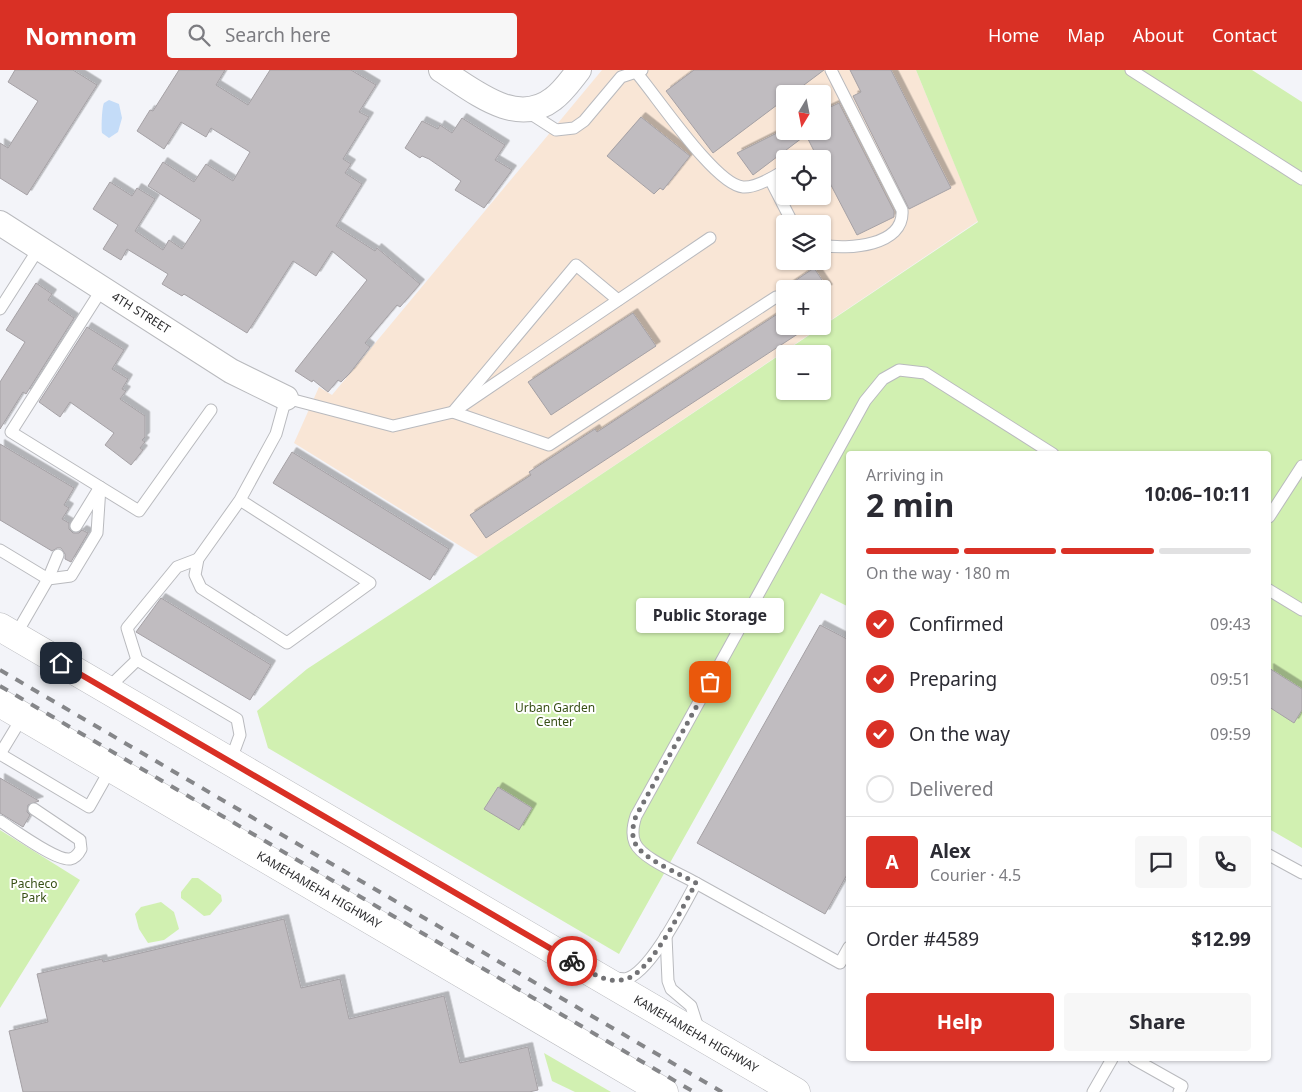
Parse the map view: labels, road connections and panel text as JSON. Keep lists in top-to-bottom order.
{
  "streets": {
    "main road": ["KAMEHAMEHA HIGHWAY"],
    "street": ["4TH STREET"]
  },
  "parks": ["Urban Garden Center", "Pacheco Park"],
  "places": ["Public Storage"],
  "north": "bottom",
  "page": {
    "header": "Nomnom",
    "search": "Search here",
    "nav": [
      "Home",
      "Map",
      "About",
      "Contact"
    ],
    "map_buttons": ["+", "−"],
    "heading": ["2 min", "Arriving in", "10:06–10:11"],
    "panel": [
      "Alex",
      "Courier · 4.5",
      "Order #4589",
      "$12.99"
    ],
    "bar": "On the way · 180 m",
    "list": [
      ["Confirmed", "09:43"],
      ["Preparing", "09:51"],
      ["On the way", "09:59"],
      "Delivered"
    ],
    "bubble": "Public Storage",
    "round": "A",
    "buttons": ["Help", "Share"]
  }
}
